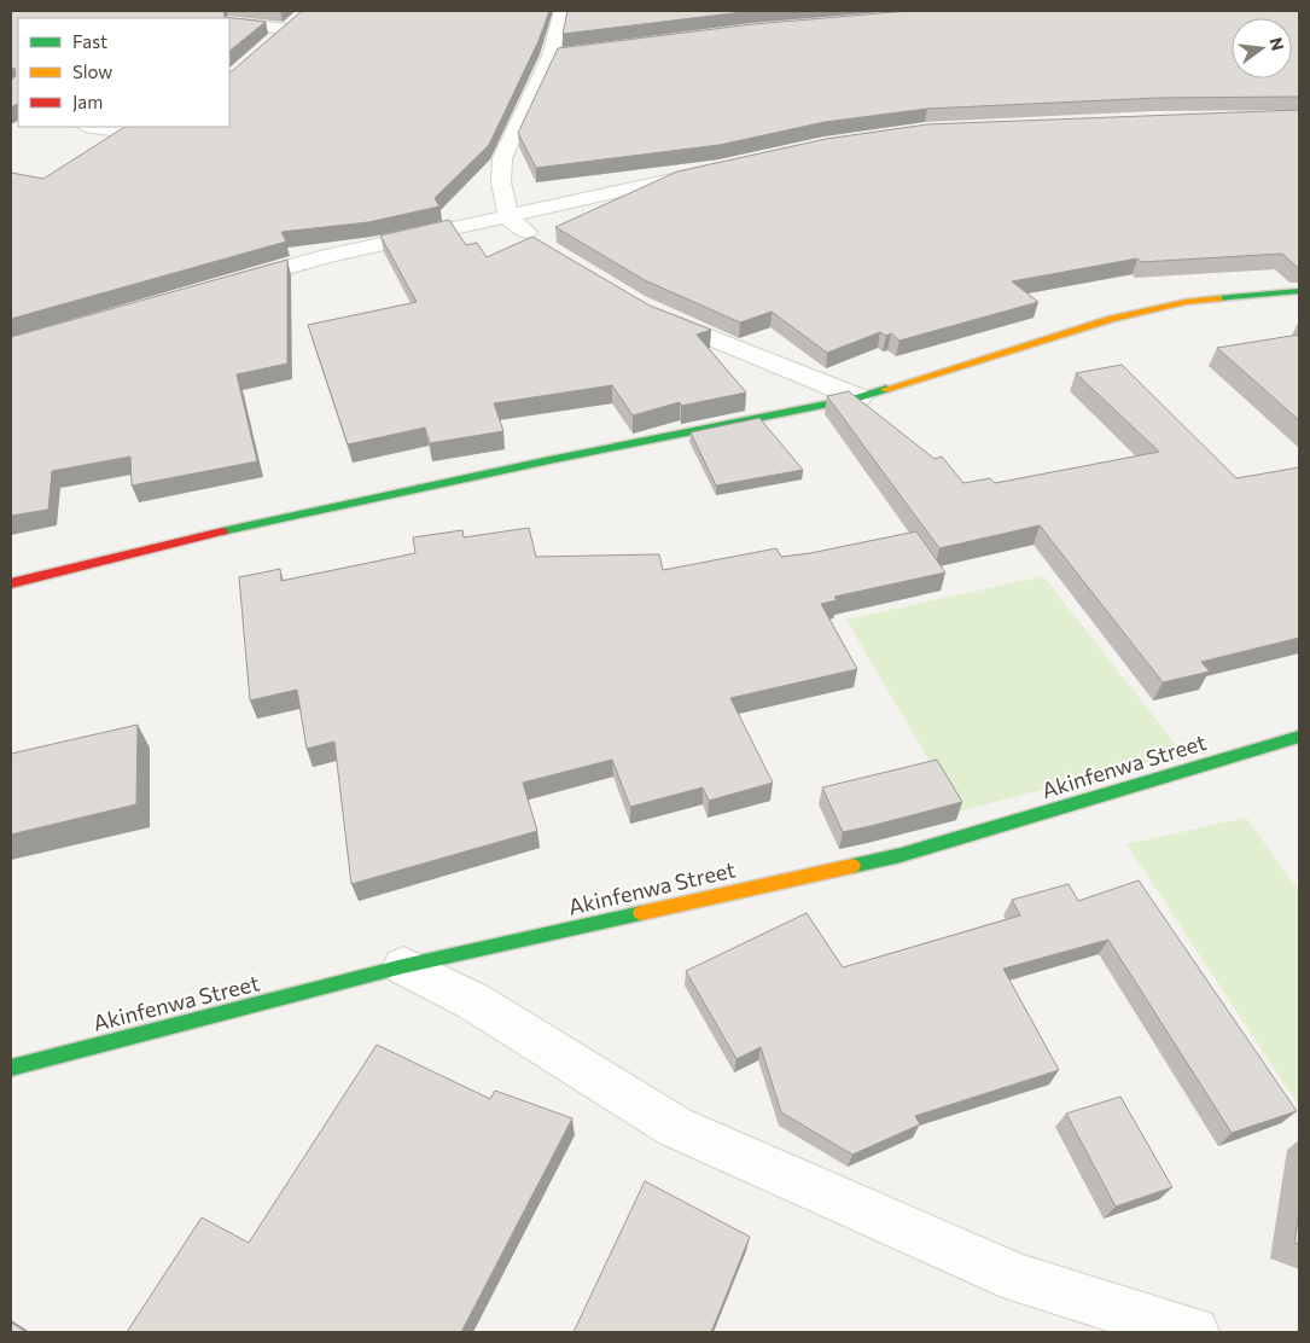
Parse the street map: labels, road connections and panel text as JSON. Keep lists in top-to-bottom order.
{
  "streets": {
    "street": ["Akinfenwa Street"]
  },
  "legend": ["Fast", "Slow", "Jam"],
  "north": "right"
}
